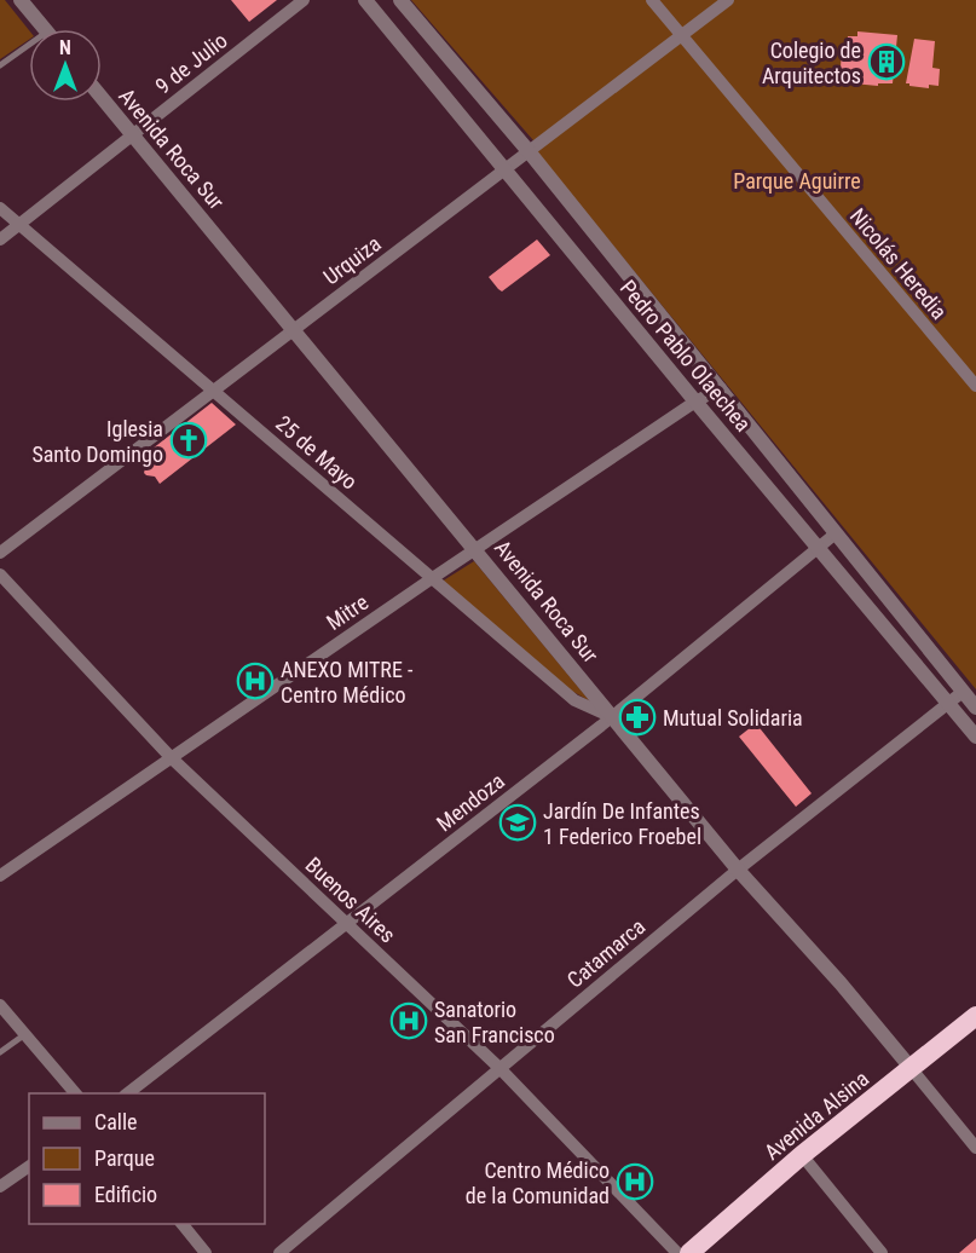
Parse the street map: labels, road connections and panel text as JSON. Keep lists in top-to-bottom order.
{
  "streets": {
    "highway": ["Avenida Alsina"],
    "street": [
      "9 de Julio",
      "Avenida Roca Sur",
      "Urquiza",
      "Nicolás Heredia",
      "Pedro Pablo Olaechea",
      "25 de Mayo",
      "Mitre",
      "Mendoza",
      "Buenos Aires",
      "Catamarca"
    ]
  },
  "crossings": [
    ["9 de Julio", "Avenida Roca Sur"],
    ["9 de Julio", "25 de Mayo"],
    ["Avenida Roca Sur", "Urquiza"],
    ["Avenida Roca Sur", "25 de Mayo"],
    ["Avenida Roca Sur", "Mitre"],
    ["Avenida Roca Sur", "Mendoza"],
    ["Avenida Roca Sur", "Catamarca"],
    ["Avenida Roca Sur", "Avenida Alsina"],
    ["Urquiza", "Nicolás Heredia"],
    ["Urquiza", "Pedro Pablo Olaechea"],
    ["Urquiza", "25 de Mayo"],
    ["Pedro Pablo Olaechea", "Mitre"],
    ["Pedro Pablo Olaechea", "Mendoza"],
    ["Pedro Pablo Olaechea", "Catamarca"],
    ["25 de Mayo", "Mitre"],
    ["25 de Mayo", "Mendoza"],
    ["Mitre", "Buenos Aires"],
    ["Mendoza", "Buenos Aires"],
    ["Buenos Aires", "Catamarca"]
  ],
  "parks": ["Parque Aguirre"],
  "places": {
    "building": ["Colegio de Arquitectos"],
    "church": ["Iglesia Santo Domingo"],
    "hospital": ["ANEXO MITRE - Centro Médico", "Sanatorio San Francisco", "Centro Médico de la Comunidad"],
    "pharmacy": ["Mutual Solidaria"],
    "school or university": ["Jardín De Infantes 1 Federico Froebel"]
  },
  "legend": ["Calle", "Parque", "Edificio"],
  "north": "top"
}
